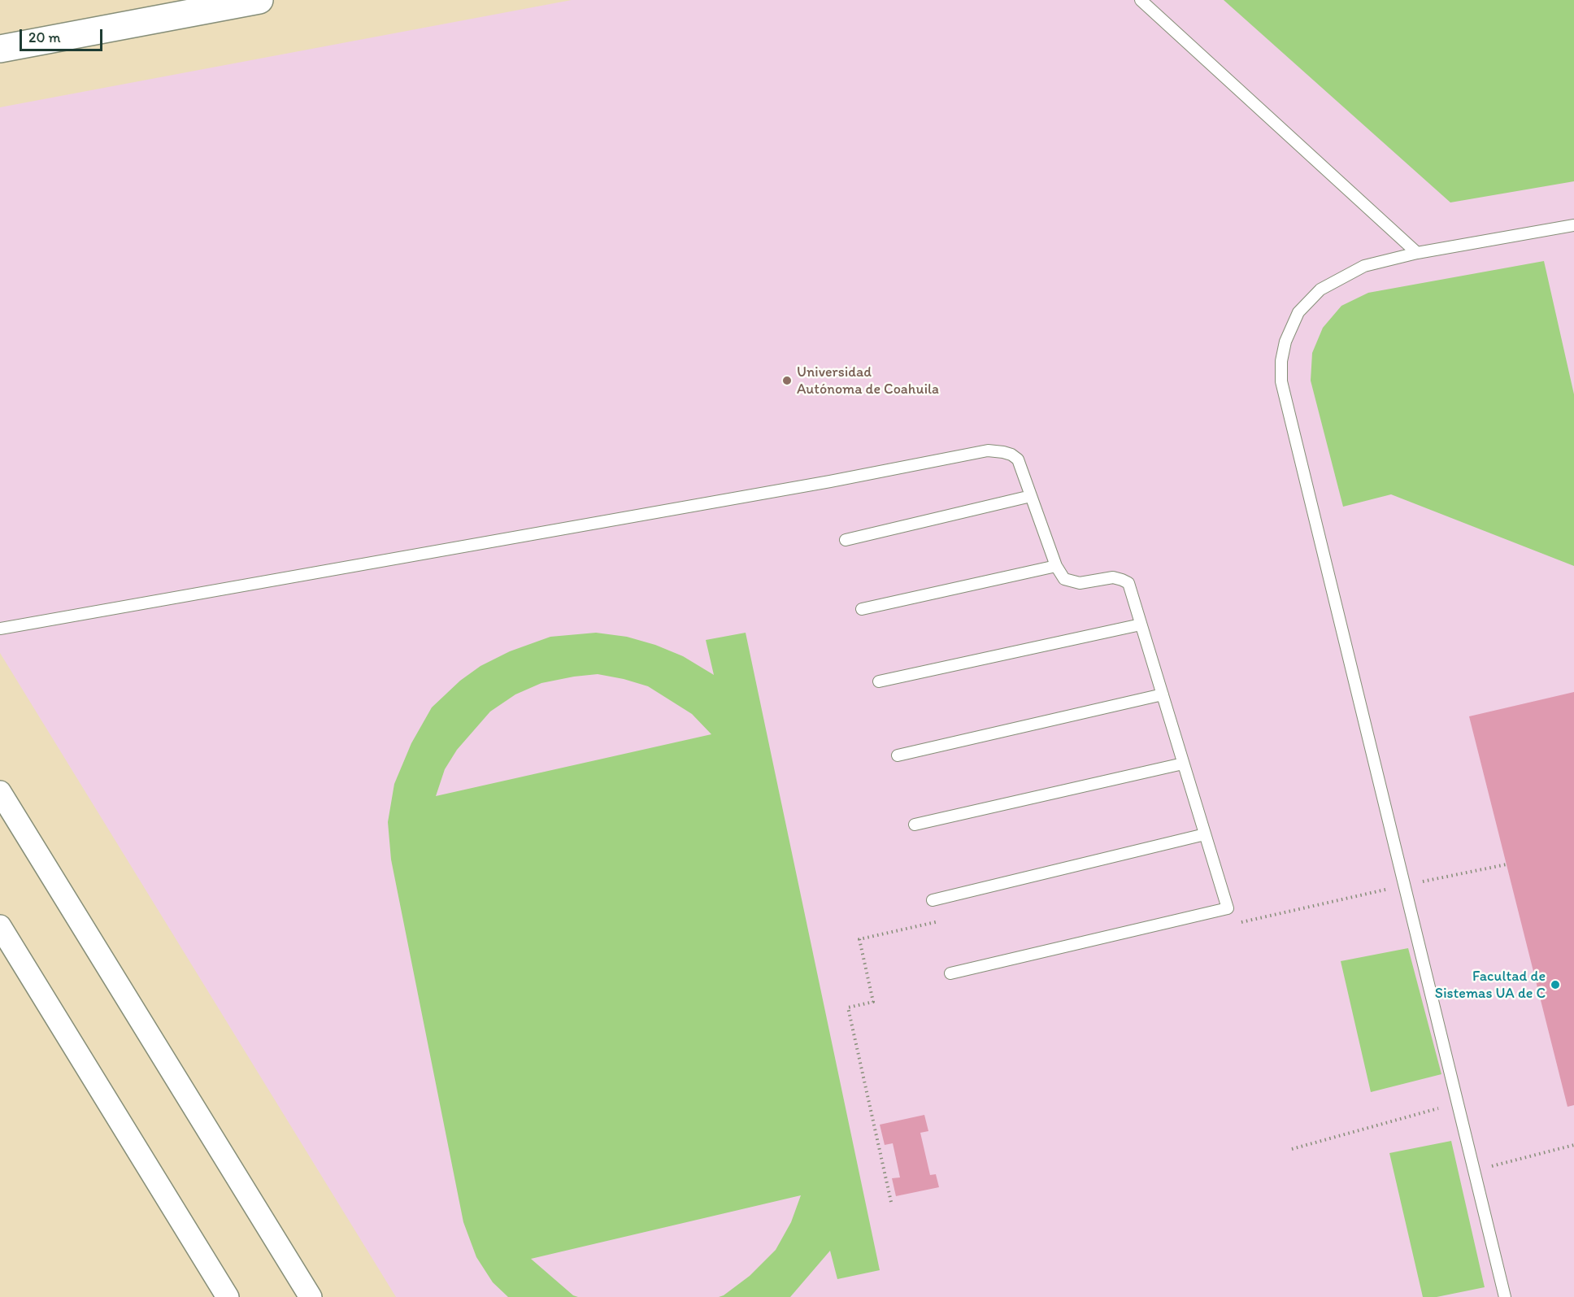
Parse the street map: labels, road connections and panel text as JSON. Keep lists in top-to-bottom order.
{
  "places": ["Universidad Autónoma de Coahuila", "Facultad de Sistemas UA de C"],
  "scale_bar": "20 m"
}
